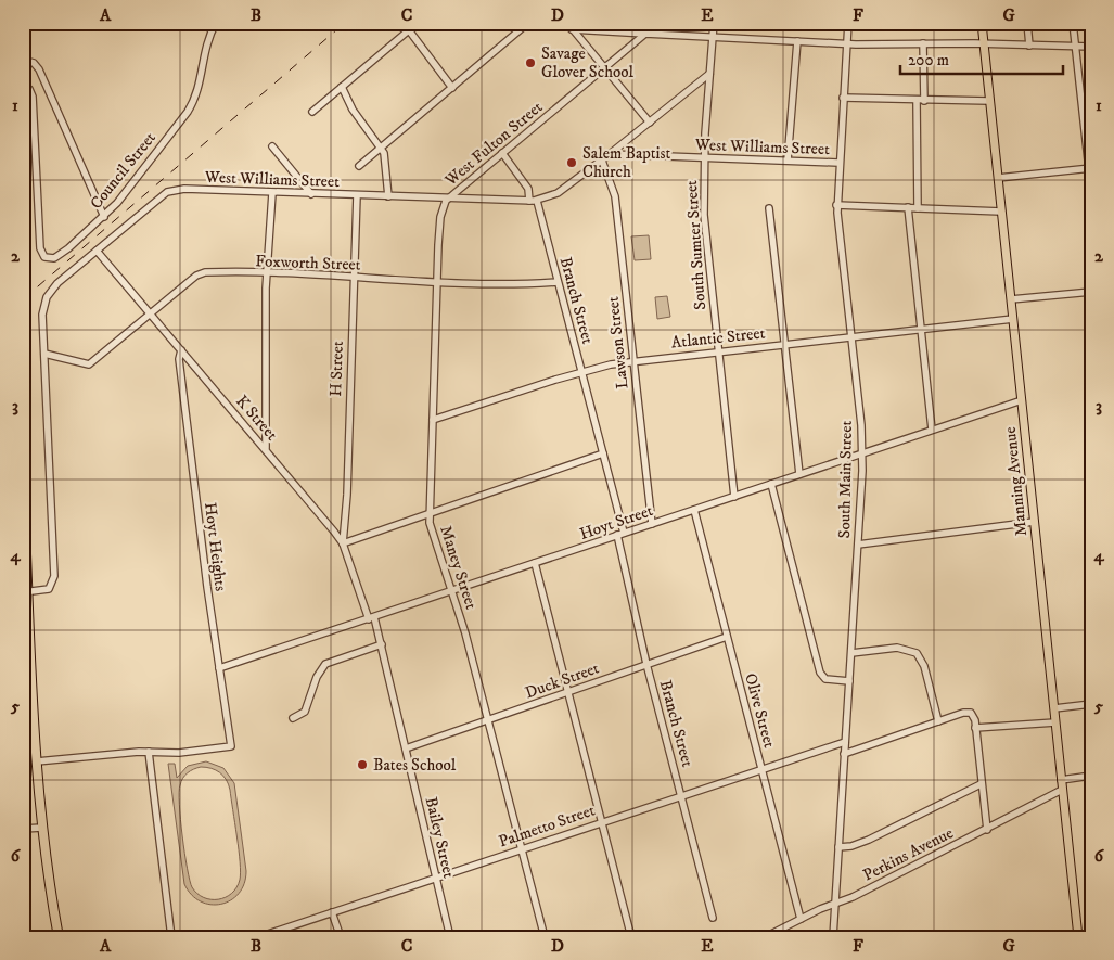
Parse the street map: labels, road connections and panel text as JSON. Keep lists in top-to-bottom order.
{
  "streets": {
    "main road": ["Manning Avenue"],
    "street": [
      "West Fulton Street",
      "West Williams Street",
      "Council Street",
      "South Sumter Street",
      "Foxworth Street",
      "Branch Street",
      "Atlantic Street",
      "Lawson Street",
      "H Street",
      "K Street",
      "South Main Street",
      "Hoyt Street",
      "Hoyt Heights",
      "Maney Street",
      "Duck Street",
      "Olive Street",
      "Palmetto Street",
      "Bailey Street",
      "Perkins Avenue"
    ]
  },
  "crossings": [
    ["West Fulton Street", "West Williams Street"],
    ["West Fulton Street", "Branch Street"],
    ["West Fulton Street", "Maney Street"],
    ["West Williams Street", "South Sumter Street"],
    ["West Williams Street", "Foxworth Street"],
    ["West Williams Street", "Branch Street"],
    ["West Williams Street", "Lawson Street"],
    ["West Williams Street", "H Street"],
    ["West Williams Street", "K Street"],
    ["West Williams Street", "South Main Street"],
    ["West Williams Street", "Maney Street"],
    ["South Sumter Street", "Atlantic Street"],
    ["South Sumter Street", "Hoyt Street"],
    ["Foxworth Street", "Branch Street"],
    ["Foxworth Street", "H Street"],
    ["Foxworth Street", "K Street"],
    ["Foxworth Street", "Maney Street"],
    ["Branch Street", "Atlantic Street"],
    ["Branch Street", "Hoyt Street"],
    ["Branch Street", "Duck Street"],
    ["Branch Street", "Palmetto Street"],
    ["Atlantic Street", "Lawson Street"],
    ["Atlantic Street", "South Main Street"],
    ["Atlantic Street", "Manning Avenue"],
    ["Atlantic Street", "Maney Street"],
    ["Lawson Street", "Hoyt Street"],
    ["H Street", "K Street"],
    ["K Street", "Hoyt Street"],
    ["K Street", "Hoyt Heights"],
    ["K Street", "Bailey Street"],
    ["South Main Street", "Hoyt Street"],
    ["South Main Street", "Palmetto Street"],
    ["South Main Street", "Perkins Avenue"],
    ["Manning Avenue", "Hoyt Street"],
    ["Manning Avenue", "Perkins Avenue"],
    ["Hoyt Street", "Hoyt Heights"],
    ["Hoyt Street", "Maney Street"],
    ["Hoyt Street", "Olive Street"],
    ["Hoyt Street", "Bailey Street"],
    ["Maney Street", "Duck Street"],
    ["Maney Street", "Palmetto Street"],
    ["Duck Street", "Olive Street"],
    ["Duck Street", "Bailey Street"],
    ["Olive Street", "Palmetto Street"],
    ["Olive Street", "Perkins Avenue"],
    ["Palmetto Street", "Bailey Street"]
  ],
  "places": ["Savage Glover School", "Salem Baptist Church", "Bates School"],
  "scale_bar": "200 m",
  "grid": {
    "columns": [
      "A",
      "B",
      "C",
      "D",
      "E",
      "F",
      "G"
    ],
    "rows": [
      "1",
      "2",
      "3",
      "4",
      "5",
      "6"
    ]
  }
}
